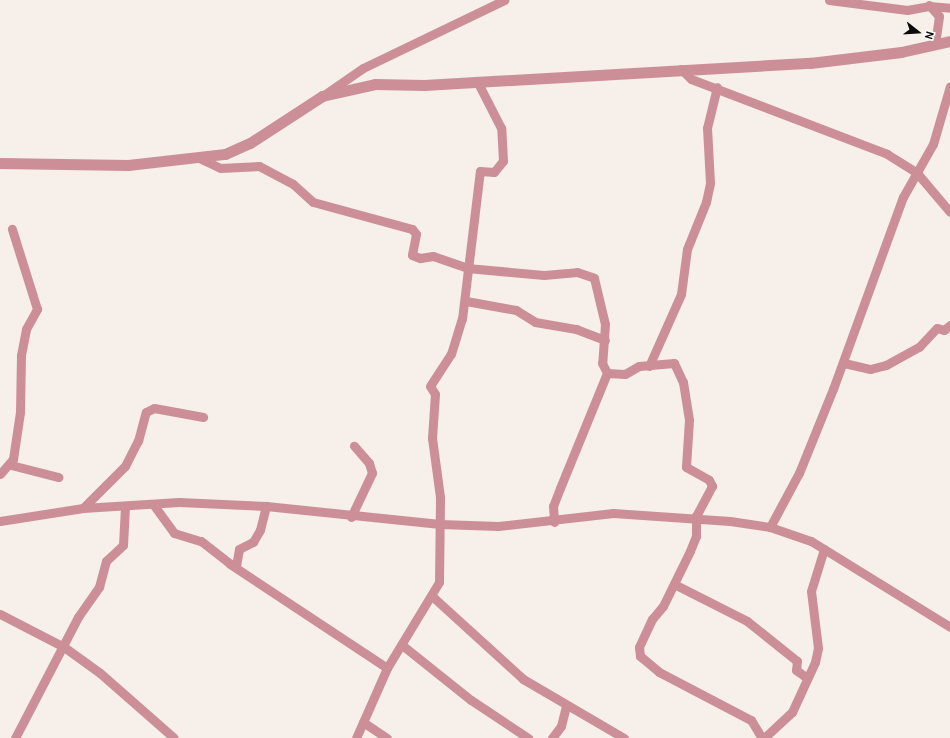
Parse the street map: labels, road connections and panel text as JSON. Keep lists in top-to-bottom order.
{
  "north": "right"
}
